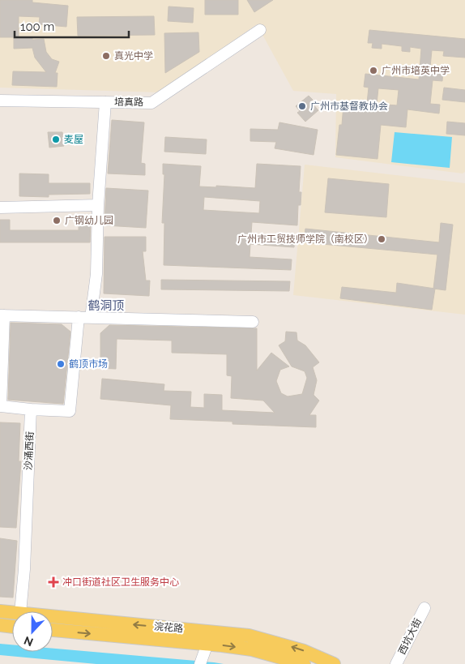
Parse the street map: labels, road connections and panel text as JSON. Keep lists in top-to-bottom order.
{
  "streets": {
    "main road": ["浣花路"],
    "street": ["培真路", "沙涌西街", "西坑大街"]
  },
  "districts": ["鹤洞顶"],
  "places": {
    "other": [
      "真光中学",
      "广州市培英中学",
      "广州市基督教协会",
      "麦屋",
      "广钢幼儿园",
      "广州市工贸技师学院（南校区）",
      "鹤顶市场"
    ],
    "health": ["冲口街道社区卫生服务中心"]
  },
  "scale_bar": "100 m",
  "north": "bottom"
}
